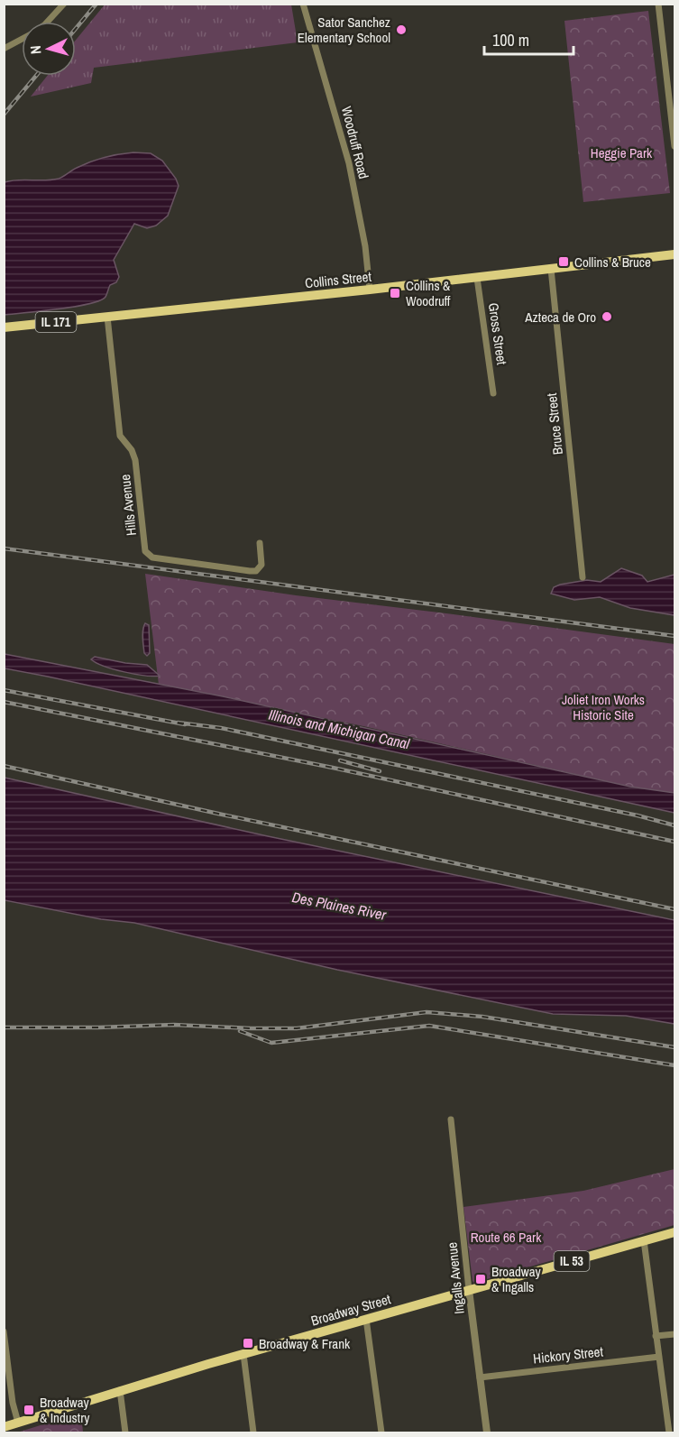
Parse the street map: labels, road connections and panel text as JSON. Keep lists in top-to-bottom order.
{
  "streets": {
    "main road": [
      "Collins Street",
      "IL 171",
      "IL 53",
      "Broadway Street"
    ],
    "street": [
      "Woodruff Road",
      "Gross Street",
      "Bruce Street",
      "Hills Avenue",
      "Ingalls Avenue",
      "Hickory Street"
    ]
  },
  "crossings": [
    ["Woodruff Road", "Collins Street"],
    ["Collins Street", "Gross Street"],
    ["Collins Street", "Bruce Street"],
    ["Collins Street", "Hills Avenue"],
    ["Ingalls Avenue", "Broadway Street"],
    ["Ingalls Avenue", "Hickory Street"]
  ],
  "water": ["Illinois and Michigan Canal", "Des Plaines River"],
  "parks": ["Heggie Park", "Joliet Iron Works Historic Site", "Route 66 Park"],
  "places": {
    "other": ["Sator Sanchez Elementary School", "Azteca de Oro"],
    "transit": [
      "Collins & Bruce",
      "Collins & Woodruff",
      "Broadway & Ingalls",
      "Broadway & Frank",
      "Broadway & Industry"
    ]
  },
  "scale_bar": "100 m",
  "north": "left"
}
